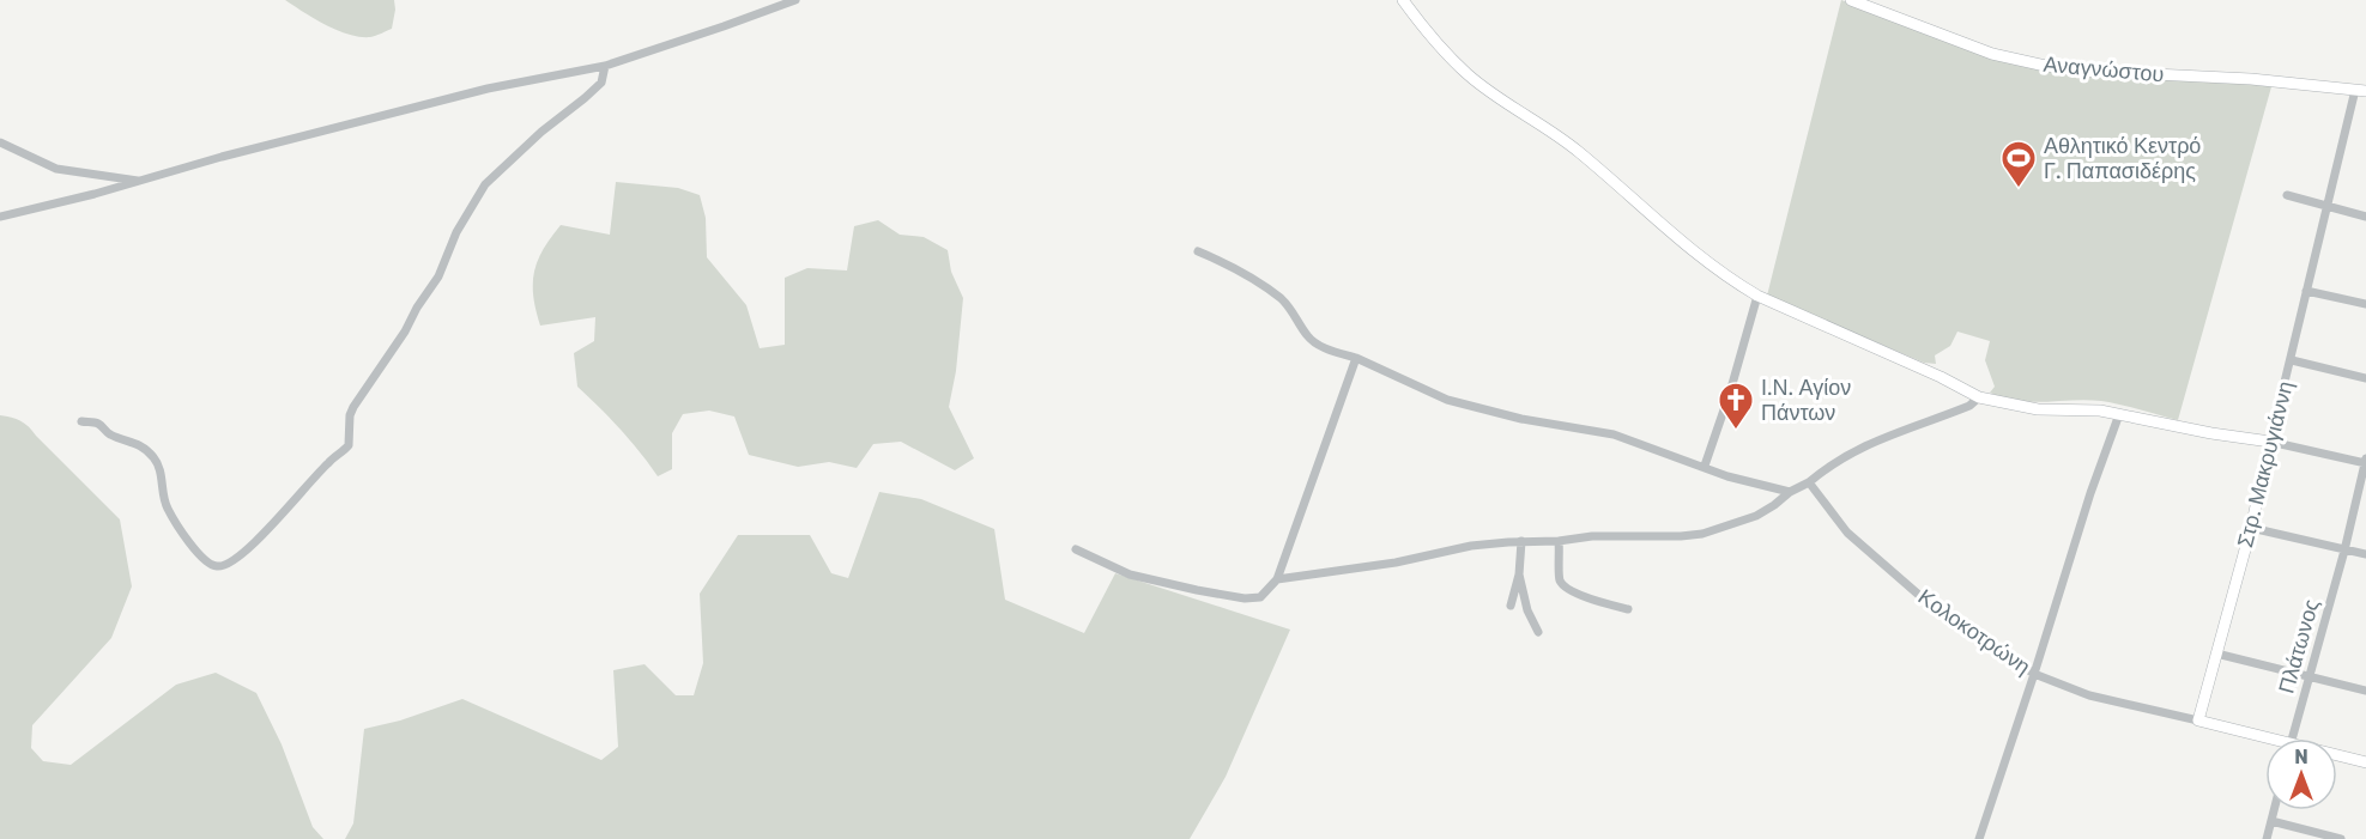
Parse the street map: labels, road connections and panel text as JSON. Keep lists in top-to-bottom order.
{
  "streets": {
    "street": [
      "Αναγνώστου",
      "Στρ. Μακρυγιάννη",
      "Κολοκοτρώνη",
      "Πλάτωνος"
    ]
  },
  "crossings": [
    ["Αναγνώστου", "Στρ. Μακρυγιάννη"],
    ["Στρ. Μακρυγιάννη", "Κολοκοτρώνη"]
  ],
  "places": {
    "sports": ["Αθλητικό Κεντρό Γ. Παπασιδέρης"],
    "church": ["Ι.Ν. Αγίον Πάντων"]
  },
  "north": "top"
}
